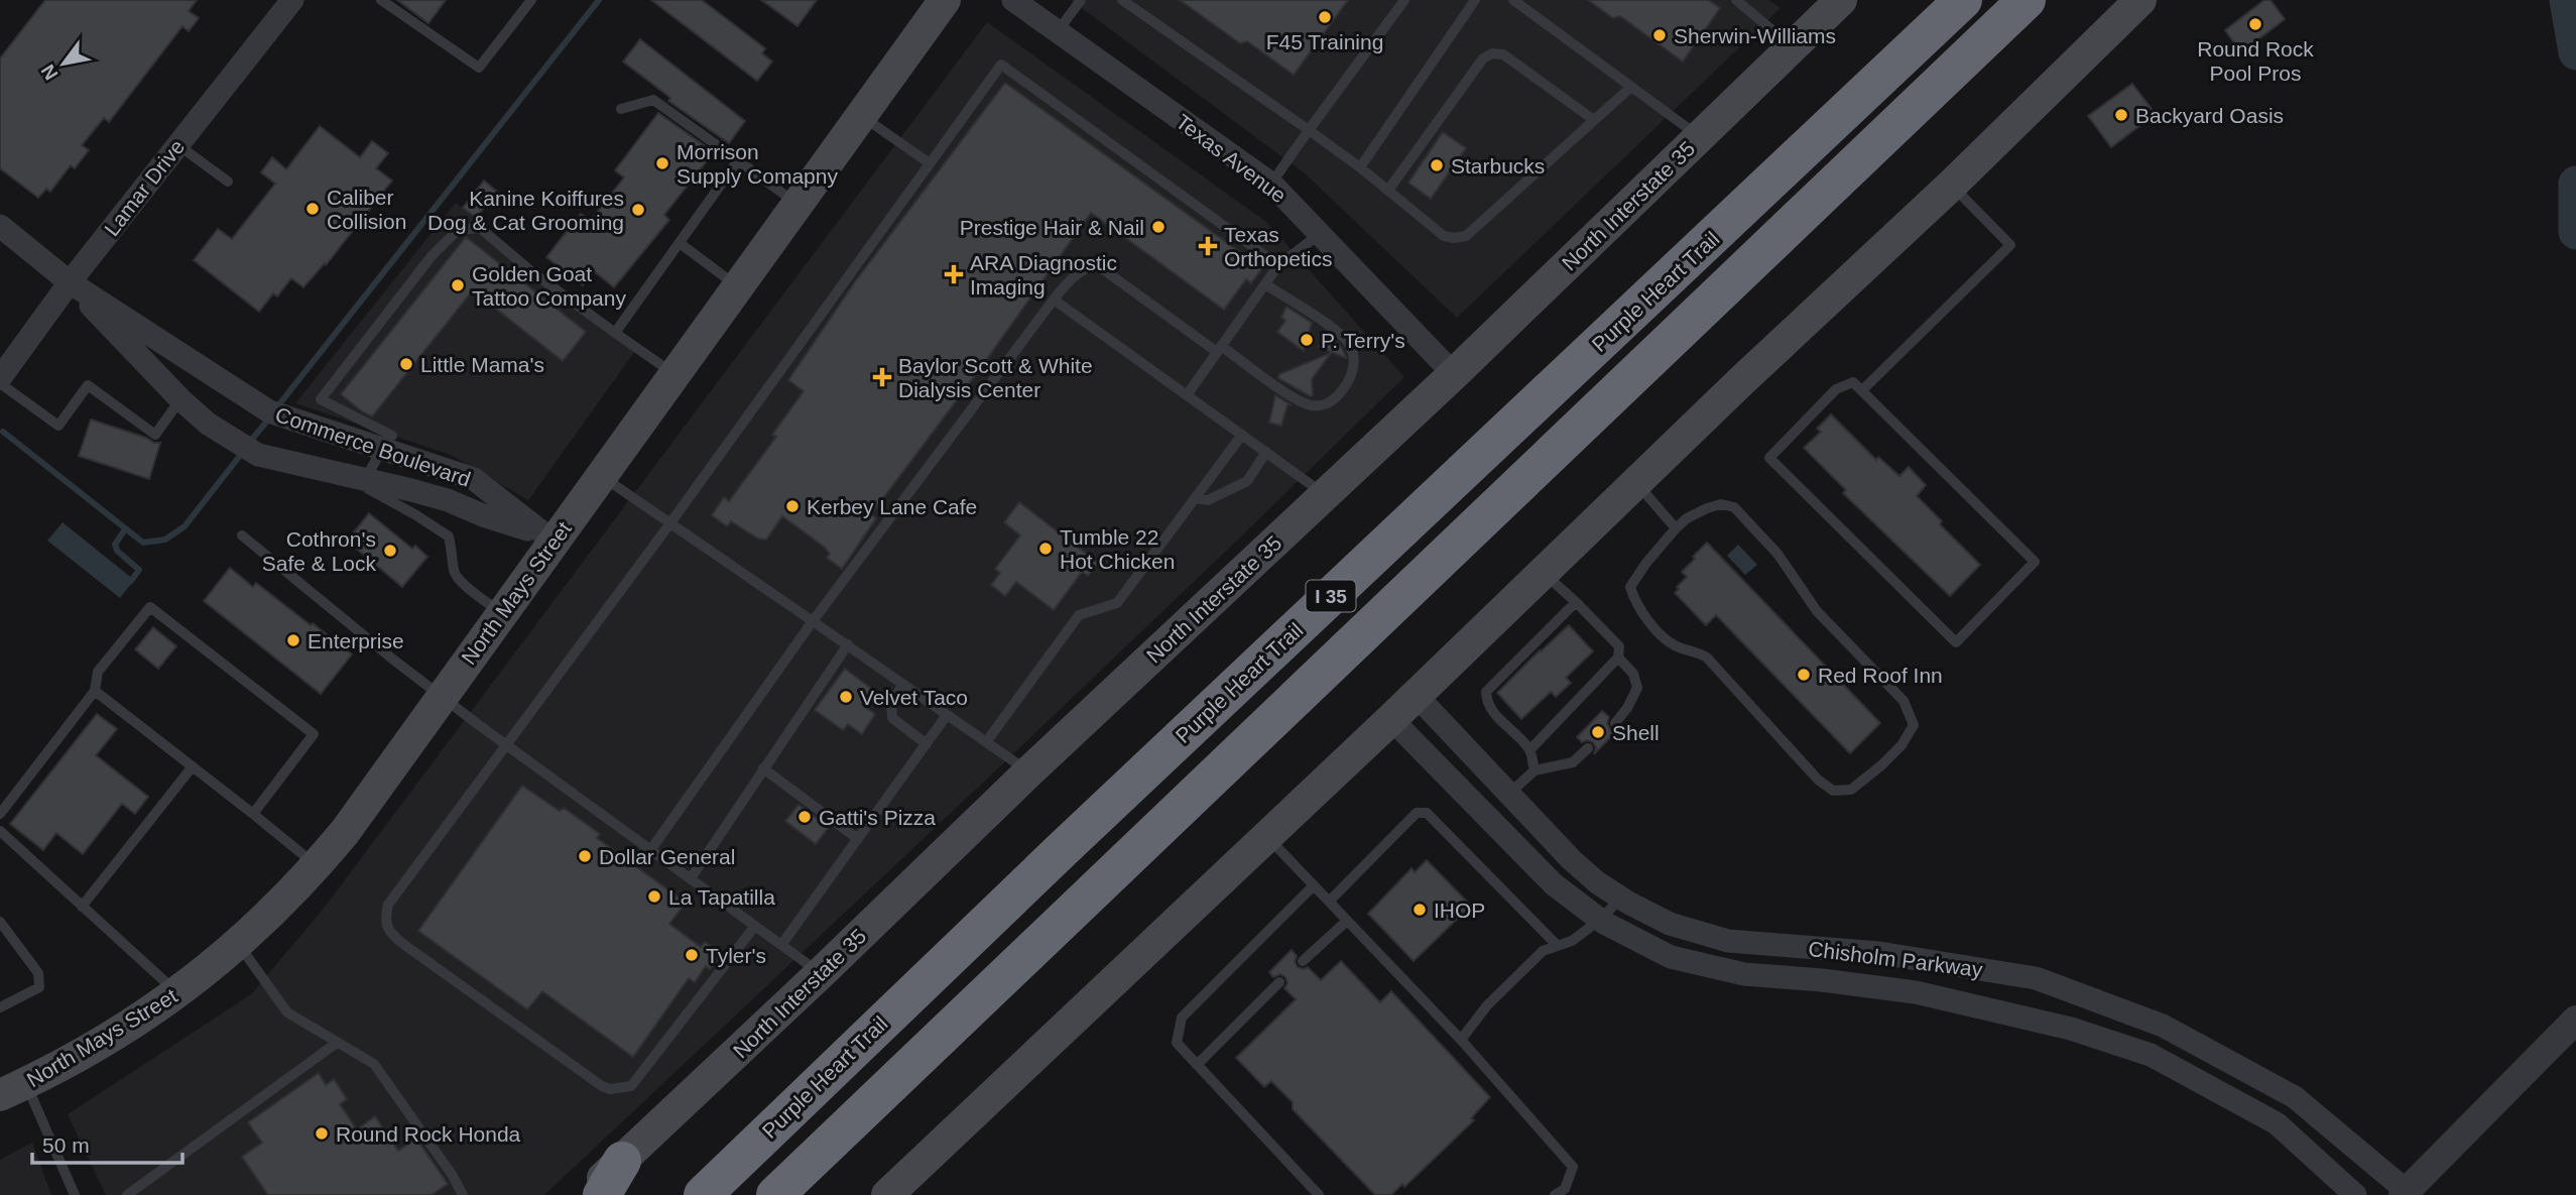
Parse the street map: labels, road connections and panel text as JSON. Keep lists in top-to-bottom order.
{
  "streets": {
    "highway": ["Purple Heart Trail", "I 35"],
    "main road": ["North Interstate 35", "North Mays Street"],
    "street": [
      "Texas Avenue",
      "Lamar Drive",
      "Commerce Boulevard",
      "Chisholm Parkway"
    ]
  },
  "crossings": [
    ["Texas Avenue", "North Interstate 35"],
    ["Lamar Drive", "Commerce Boulevard"],
    ["Commerce Boulevard", "North Mays Street"]
  ],
  "places": {
    "other": [
      "F45 Training",
      "Round Rock Pool Pros",
      "Sherwin-Williams",
      "Backyard Oasis",
      "Morrison Supply Comapny",
      "Starbucks",
      "Caliber Collision",
      "Kanine Koiffures Dog & Cat Grooming",
      "Prestige Hair & Nail",
      "Golden Goat Tattoo Company",
      "P. Terry's",
      "Little Mama's",
      "Kerbey Lane Cafe",
      "Tumble 22 Hot Chicken",
      "Cothron's Safe & Lock",
      "Enterprise",
      "Red Roof Inn",
      "Velvet Taco",
      "Shell",
      "Gatti's Pizza",
      "Dollar General",
      "La Tapatilla",
      "IHOP",
      "Tyler's",
      "Round Rock Honda"
    ],
    "health": ["Texas Orthopetics", "ARA Diagnostic Imaging", "Baylor Scott & White Dialysis Center"]
  },
  "scale_bar": "50 m",
  "north": "bottom left"
}
